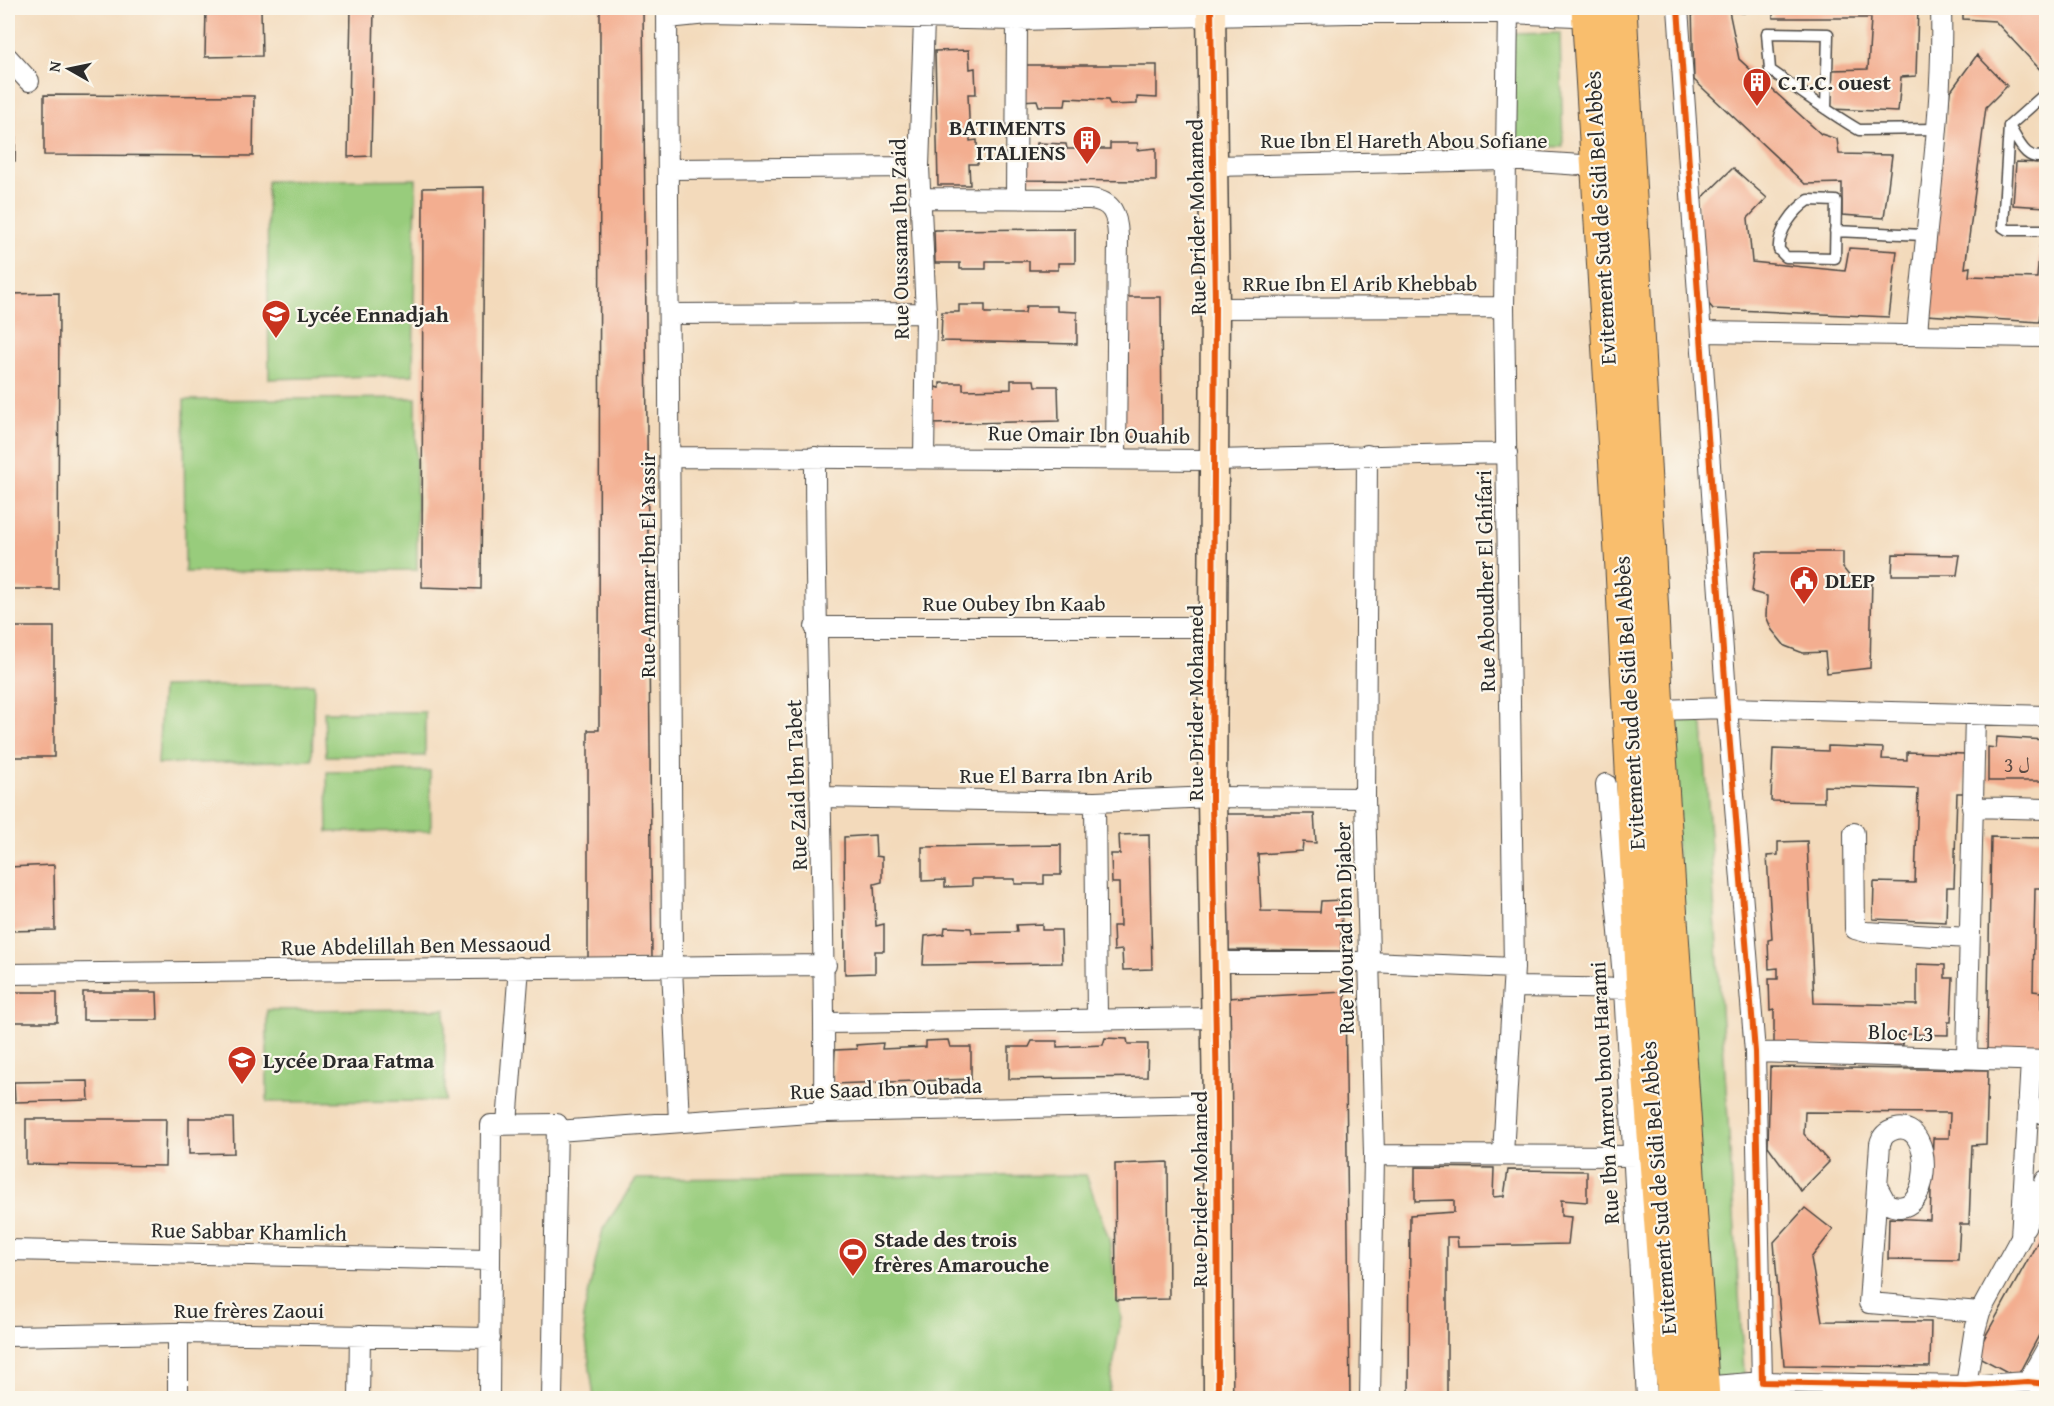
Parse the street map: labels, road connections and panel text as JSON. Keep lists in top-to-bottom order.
{
  "streets": {
    "highway": ["Evitement Sud de Sidi Bel Abbès"],
    "street": [
      "Rue Ibn El Hareth Abou Sofiane",
      "Rue Drider Mohamed",
      "Rue Oussama Ibn Zaid",
      "RRue Ibn El Arib Khebbab",
      "Rue Omair Ibn Ouahib",
      "Rue Ammar Ibn El Yassir",
      "Rue Aboudher El Ghifari",
      "Rue Oubey Ibn Kaab",
      "Rue El Barra Ibn Arib",
      "Rue Zaid Ibn Tabet",
      "Rue Mourad Ibn Djaber",
      "Rue Abdelillah Ben Messaoud",
      "Bloc L3",
      "Rue Saad Ibn Oubada",
      "Rue Ibn Amrou bnou Harami",
      "Rue Sabbar Khamlich",
      "Rue frères Zaoui"
    ]
  },
  "crossings": [
    ["Rue Ibn El Hareth Abou Sofiane", "Rue Drider Mohamed"],
    ["Rue Ibn El Hareth Abou Sofiane", "Evitement Sud de Sidi Bel Abbès"],
    ["Rue Ibn El Hareth Abou Sofiane", "Rue Aboudher El Ghifari"],
    ["Rue Drider Mohamed", "RRue Ibn El Arib Khebbab"],
    ["Rue Drider Mohamed", "Rue Omair Ibn Ouahib"],
    ["Rue Drider Mohamed", "Rue Oubey Ibn Kaab"],
    ["Rue Drider Mohamed", "Rue El Barra Ibn Arib"],
    ["Rue Drider Mohamed", "Rue Saad Ibn Oubada"],
    ["Evitement Sud de Sidi Bel Abbès", "Rue Ibn Amrou bnou Harami"],
    ["Rue Oussama Ibn Zaid", "Rue Omair Ibn Ouahib"],
    ["RRue Ibn El Arib Khebbab", "Rue Aboudher El Ghifari"],
    ["Rue Omair Ibn Ouahib", "Rue Ammar Ibn El Yassir"],
    ["Rue Omair Ibn Ouahib", "Rue Aboudher El Ghifari"],
    ["Rue Omair Ibn Ouahib", "Rue Zaid Ibn Tabet"],
    ["Rue Omair Ibn Ouahib", "Rue Mourad Ibn Djaber"],
    ["Rue Ammar Ibn El Yassir", "Rue Abdelillah Ben Messaoud"],
    ["Rue Ammar Ibn El Yassir", "Rue Saad Ibn Oubada"],
    ["Rue Oubey Ibn Kaab", "Rue Zaid Ibn Tabet"],
    ["Rue El Barra Ibn Arib", "Rue Zaid Ibn Tabet"],
    ["Rue El Barra Ibn Arib", "Rue Mourad Ibn Djaber"],
    ["Rue Zaid Ibn Tabet", "Rue Abdelillah Ben Messaoud"],
    ["Rue Zaid Ibn Tabet", "Rue Saad Ibn Oubada"]
  ],
  "places": {
    "building": ["C.T.C. ouest", "BATIMENTS ITALIENS"],
    "school or university": ["Lycée Ennadjah", "Lycée Draa Fatma"],
    "public building": ["DLEP"],
    "sports": ["Stade des trois frères Amarouche"]
  },
  "house_numbers": ["ل 3"],
  "north": "left"
}
